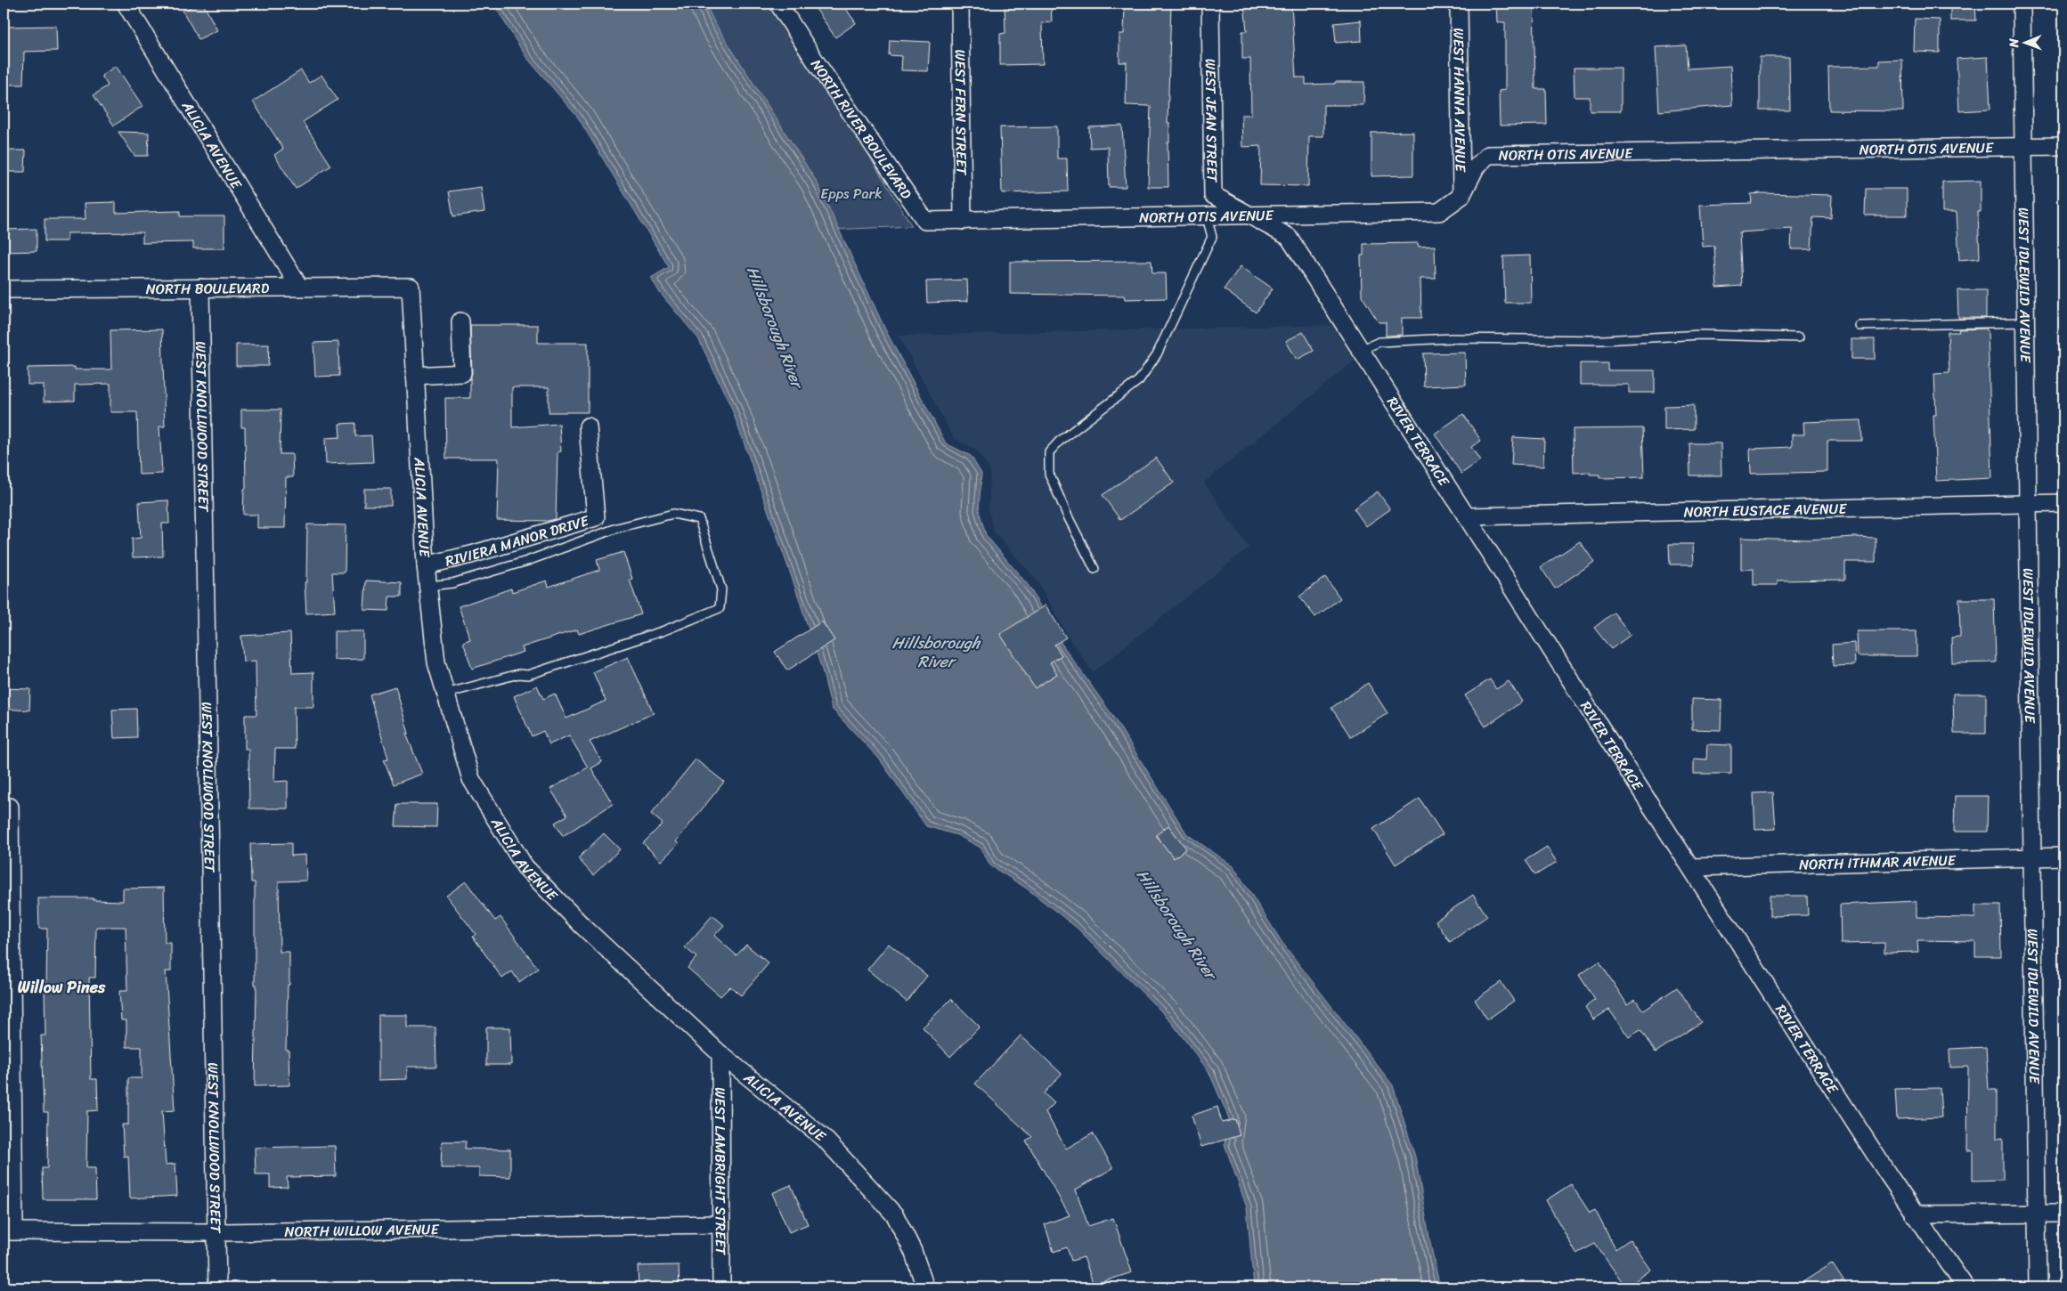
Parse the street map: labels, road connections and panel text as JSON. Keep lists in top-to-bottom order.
{
  "streets": {
    "street": [
      "WEST HANNA AVENUE",
      "WEST FERN STREET",
      "WEST JEAN STREET",
      "NORTH RIVER BOULEVARD",
      "ALICIA AVENUE",
      "NORTH OTIS AVENUE",
      "WEST IDLEWILD AVENUE",
      "NORTH BOULEVARD",
      "WEST KNOLLWOOD STREET",
      "RIVER TERRACE",
      "NORTH EUSTACE AVENUE",
      "RIVIERA MANOR DRIVE",
      "NORTH ITHMAR AVENUE",
      "WEST LAMBRIGHT STREET",
      "NORTH WILLOW AVENUE"
    ]
  },
  "crossings": [
    ["WEST HANNA AVENUE", "NORTH OTIS AVENUE"],
    ["WEST FERN STREET", "NORTH RIVER BOULEVARD"],
    ["WEST FERN STREET", "NORTH OTIS AVENUE"],
    ["WEST JEAN STREET", "NORTH OTIS AVENUE"],
    ["WEST JEAN STREET", "RIVER TERRACE"],
    ["NORTH RIVER BOULEVARD", "NORTH OTIS AVENUE"],
    ["ALICIA AVENUE", "NORTH BOULEVARD"],
    ["ALICIA AVENUE", "RIVIERA MANOR DRIVE"],
    ["ALICIA AVENUE", "WEST LAMBRIGHT STREET"],
    ["NORTH OTIS AVENUE", "WEST IDLEWILD AVENUE"],
    ["NORTH OTIS AVENUE", "RIVER TERRACE"],
    ["WEST IDLEWILD AVENUE", "NORTH EUSTACE AVENUE"],
    ["WEST IDLEWILD AVENUE", "NORTH ITHMAR AVENUE"],
    ["NORTH BOULEVARD", "WEST KNOLLWOOD STREET"],
    ["WEST KNOLLWOOD STREET", "NORTH WILLOW AVENUE"],
    ["RIVER TERRACE", "NORTH EUSTACE AVENUE"],
    ["RIVER TERRACE", "NORTH ITHMAR AVENUE"],
    ["WEST LAMBRIGHT STREET", "NORTH WILLOW AVENUE"]
  ],
  "districts": ["Willow Pines"],
  "water": ["Hillsborough River"],
  "parks": ["Epps Park"],
  "north": "left"
}
